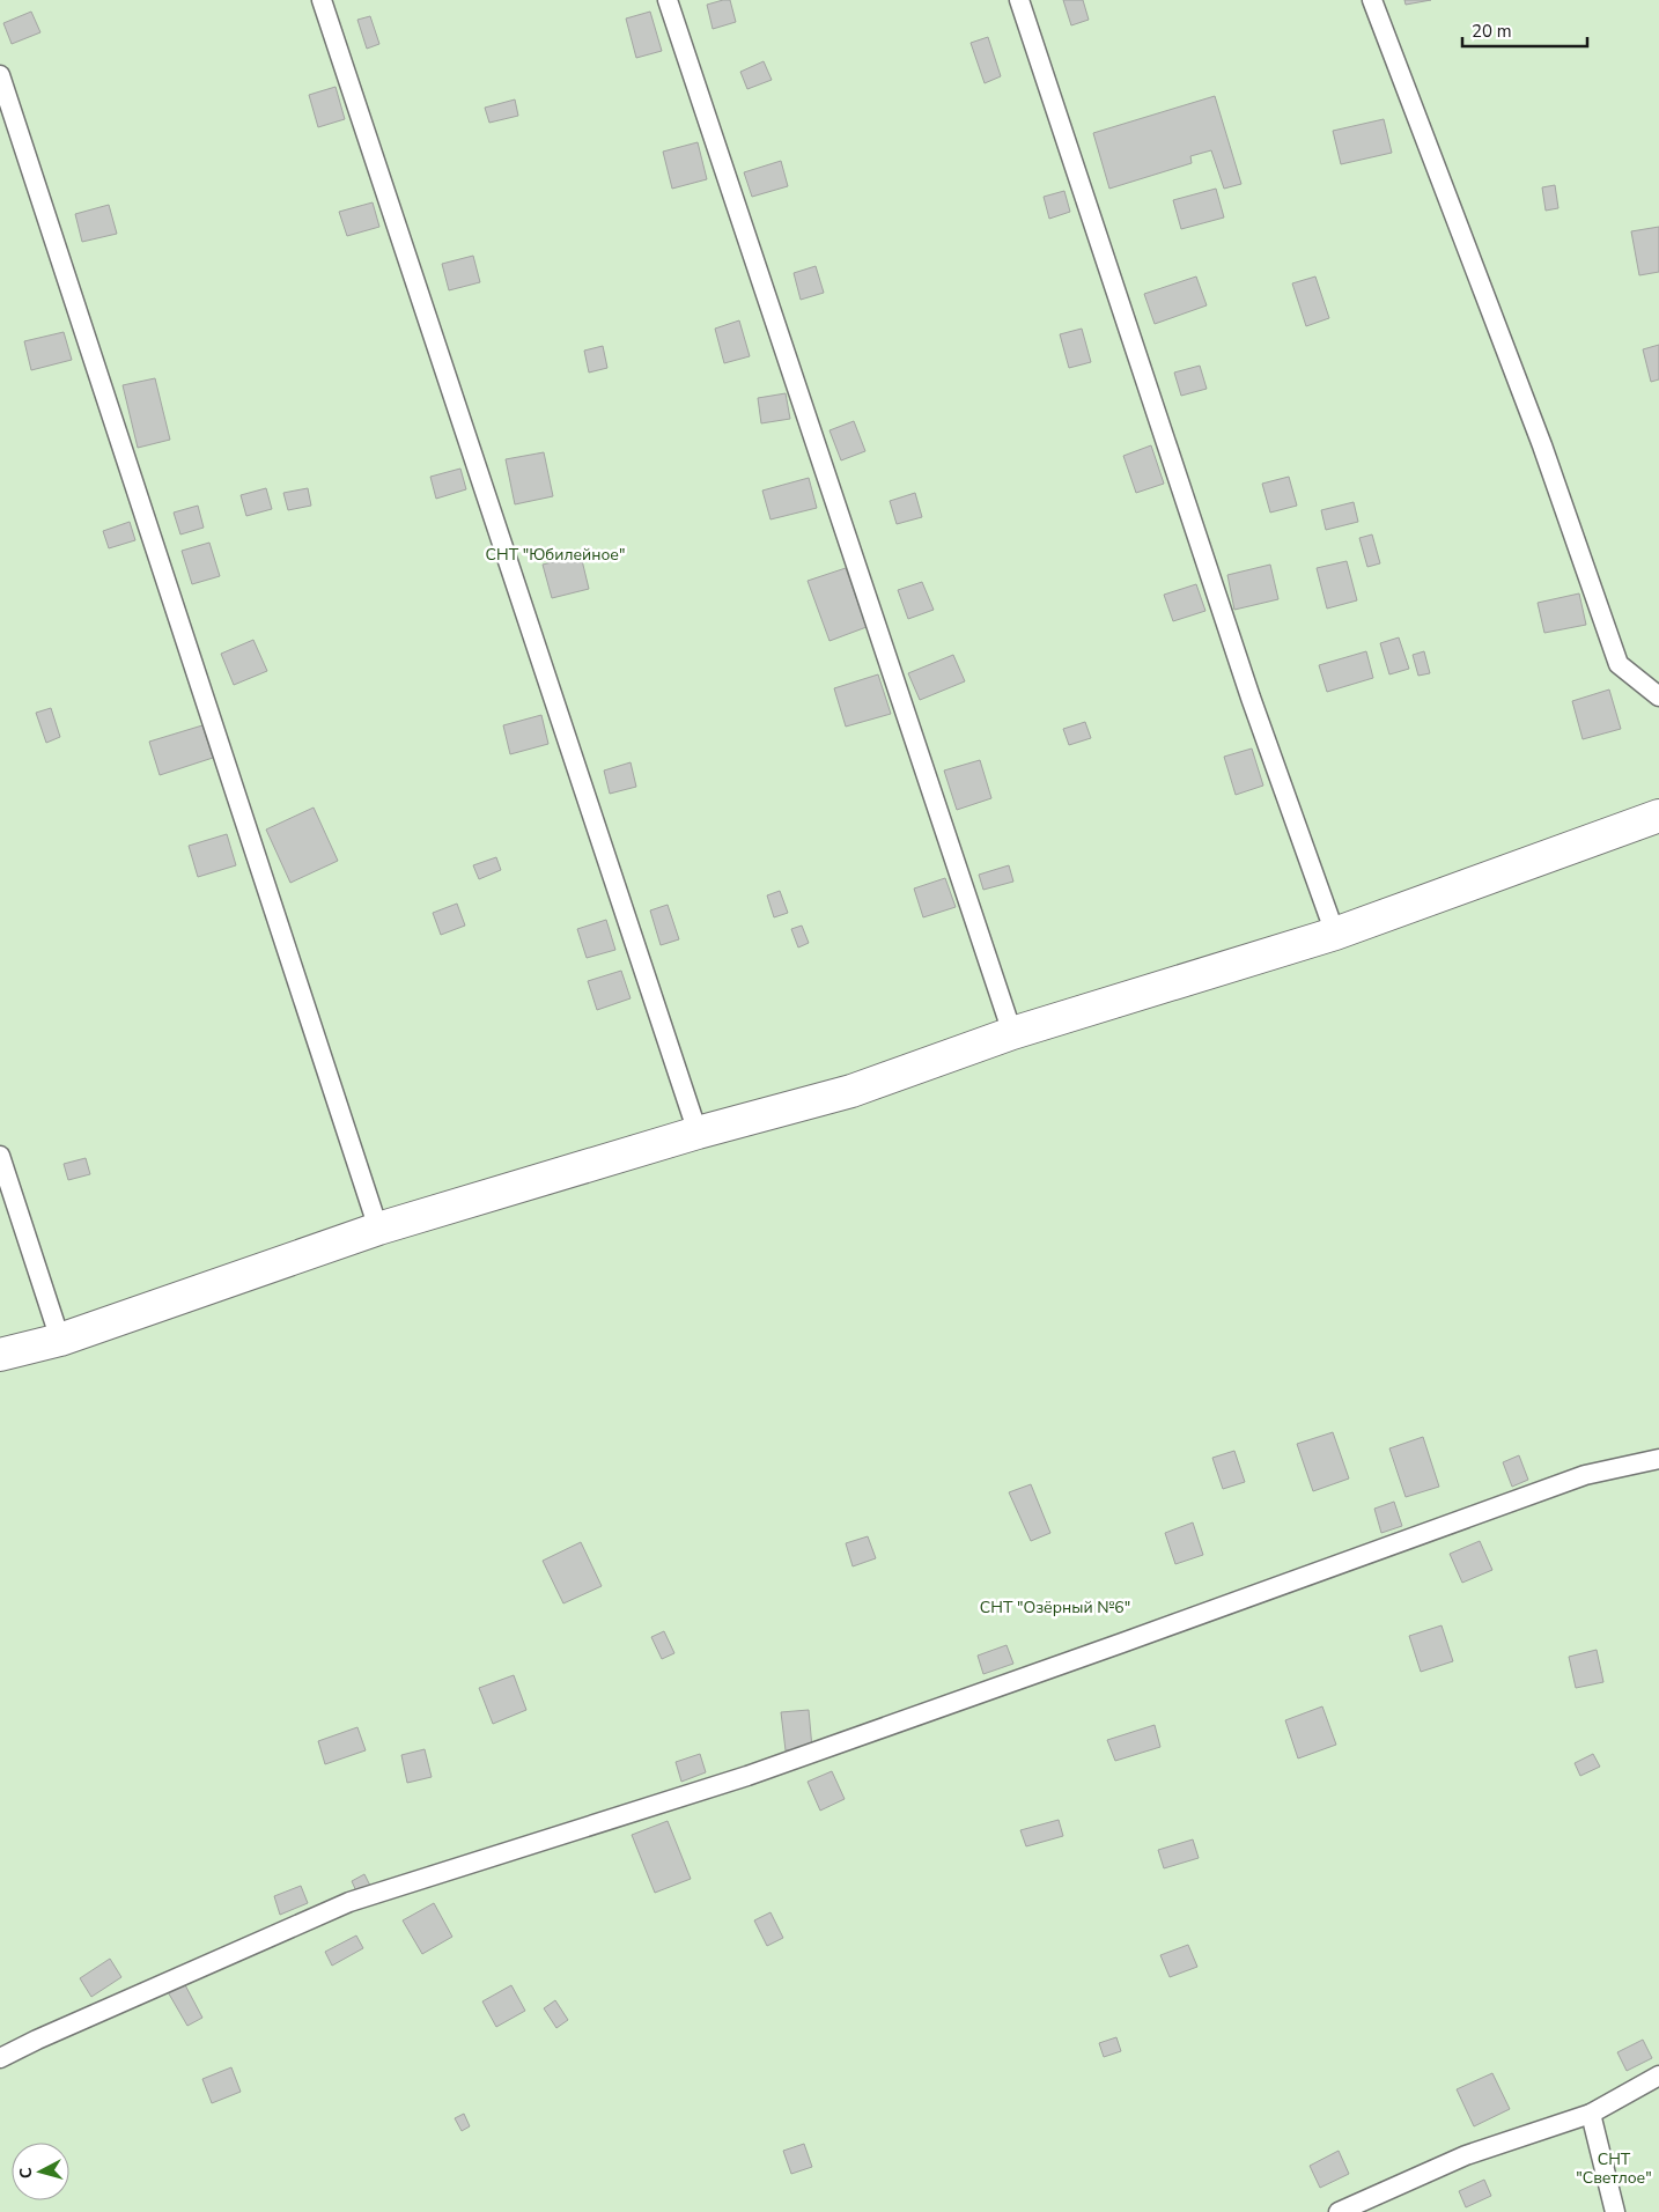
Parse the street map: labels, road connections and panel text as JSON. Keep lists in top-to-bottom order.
{
  "parks": ["СНТ \"Юбилейное\"", "СНТ \"Озёрный №6\"", "СНТ \"Светлое\""],
  "scale_bar": "20 m",
  "north": "left"
}
